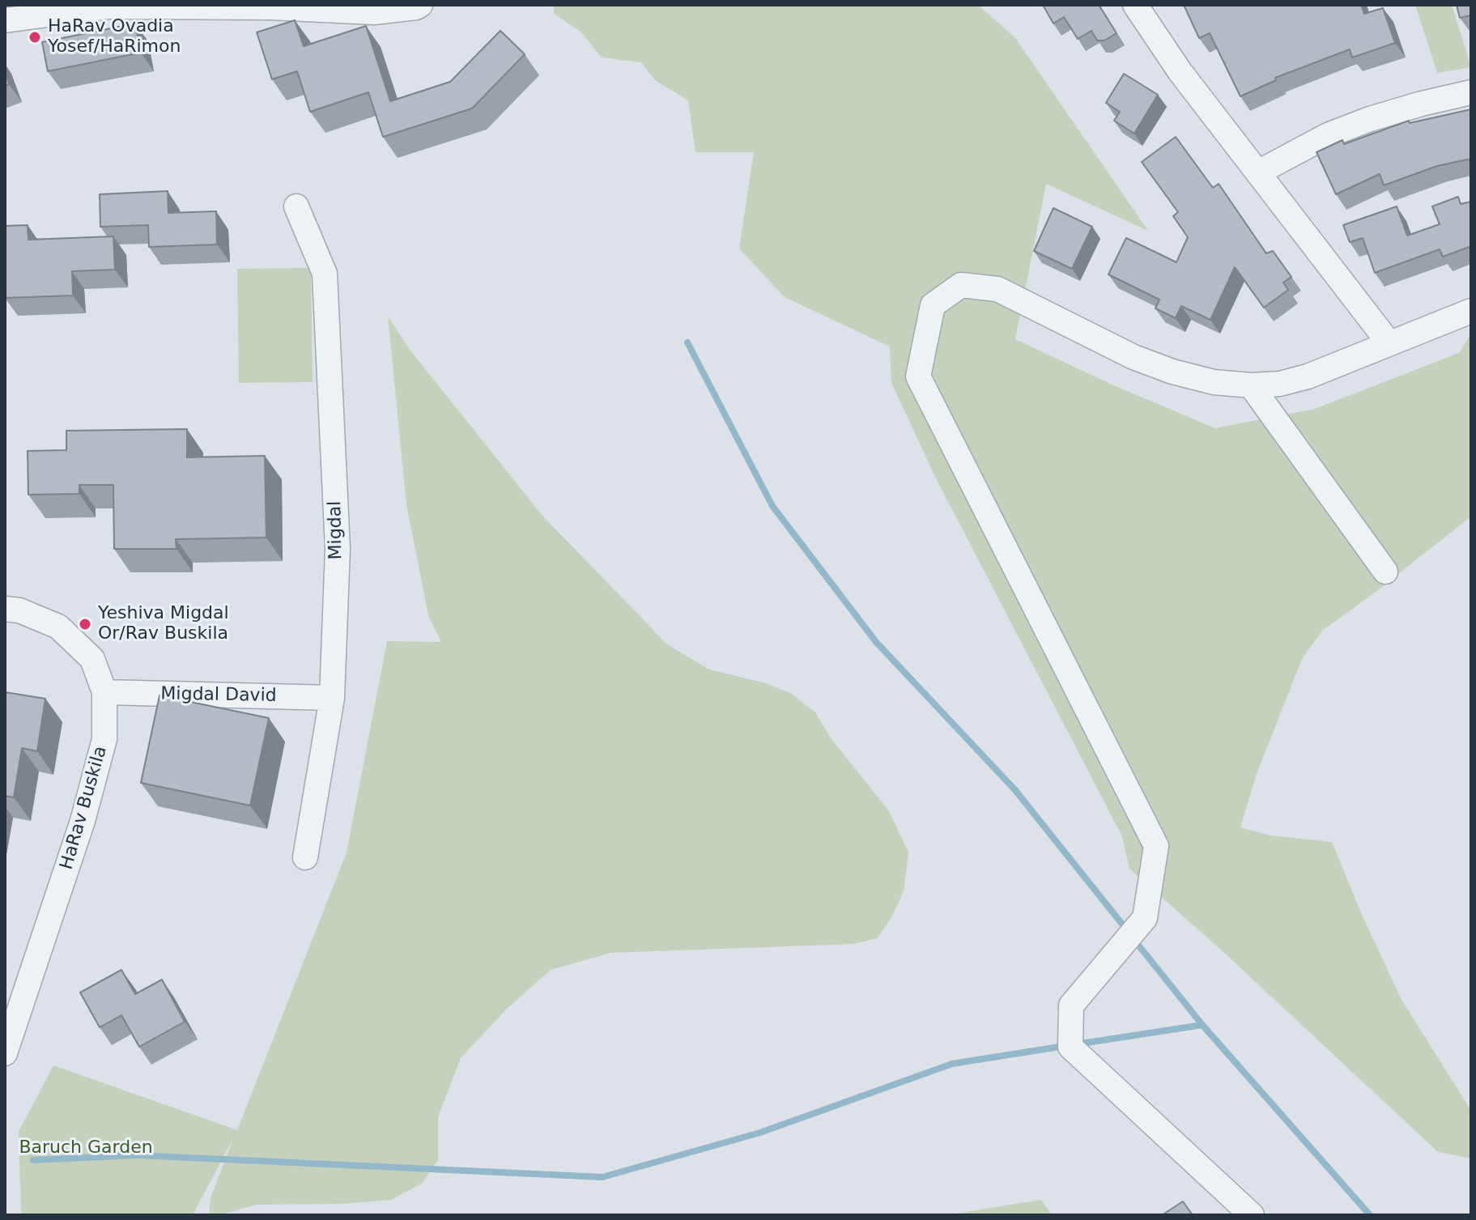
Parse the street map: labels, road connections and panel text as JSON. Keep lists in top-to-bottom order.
{
  "streets": {
    "street": ["Migdal", "Migdal David", "HaRav Buskila"]
  },
  "crossings": [
    ["Migdal", "Migdal David"],
    ["Migdal David", "HaRav Buskila"]
  ],
  "parks": ["Baruch Garden"],
  "places": ["HaRav Ovadia Yosef/HaRimon", "Yeshiva Migdal Or/Rav Buskila"]
}
